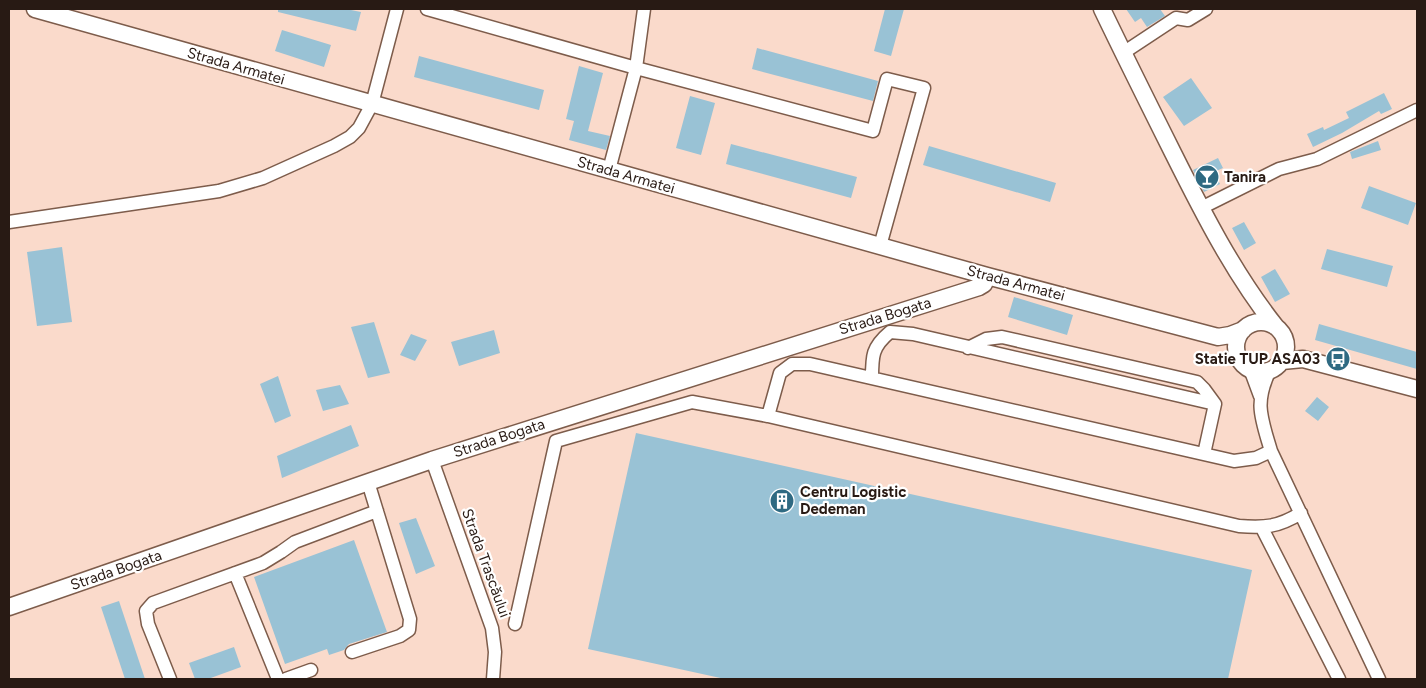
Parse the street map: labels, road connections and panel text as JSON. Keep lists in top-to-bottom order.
{
  "streets": {
    "main road": ["Strada Armatei", "Strada Bogata"],
    "street": ["Strada Trascăului"]
  },
  "crossings": [
    ["Strada Armatei", "Strada Bogata"],
    ["Strada Bogata", "Strada Trascăului"]
  ],
  "places": {
    "bar": ["Tanira"],
    "bus stop": ["Statie TUP ASA03"],
    "building": ["Centru Logistic Dedeman"]
  }
}
